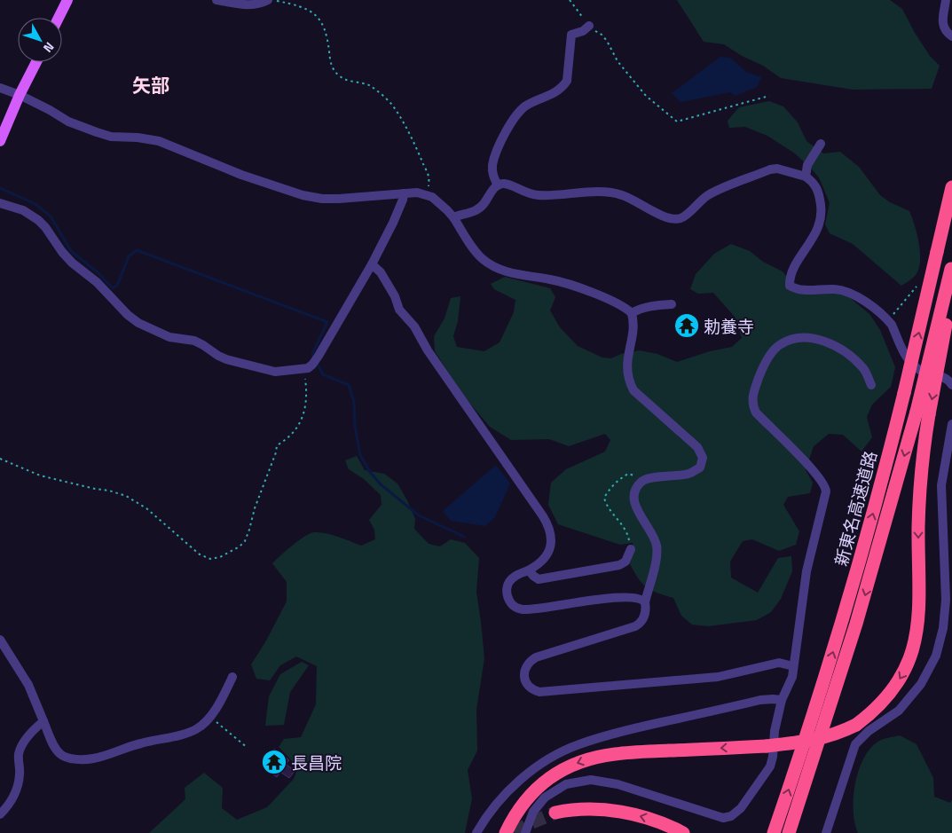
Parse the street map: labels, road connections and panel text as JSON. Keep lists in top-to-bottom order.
{
  "streets": {
    "highway": ["新東名高速道路"]
  },
  "districts": ["矢部"],
  "places": {
    "temple": ["勅養寺", "長昌院"]
  },
  "north": "bottom right"
}
